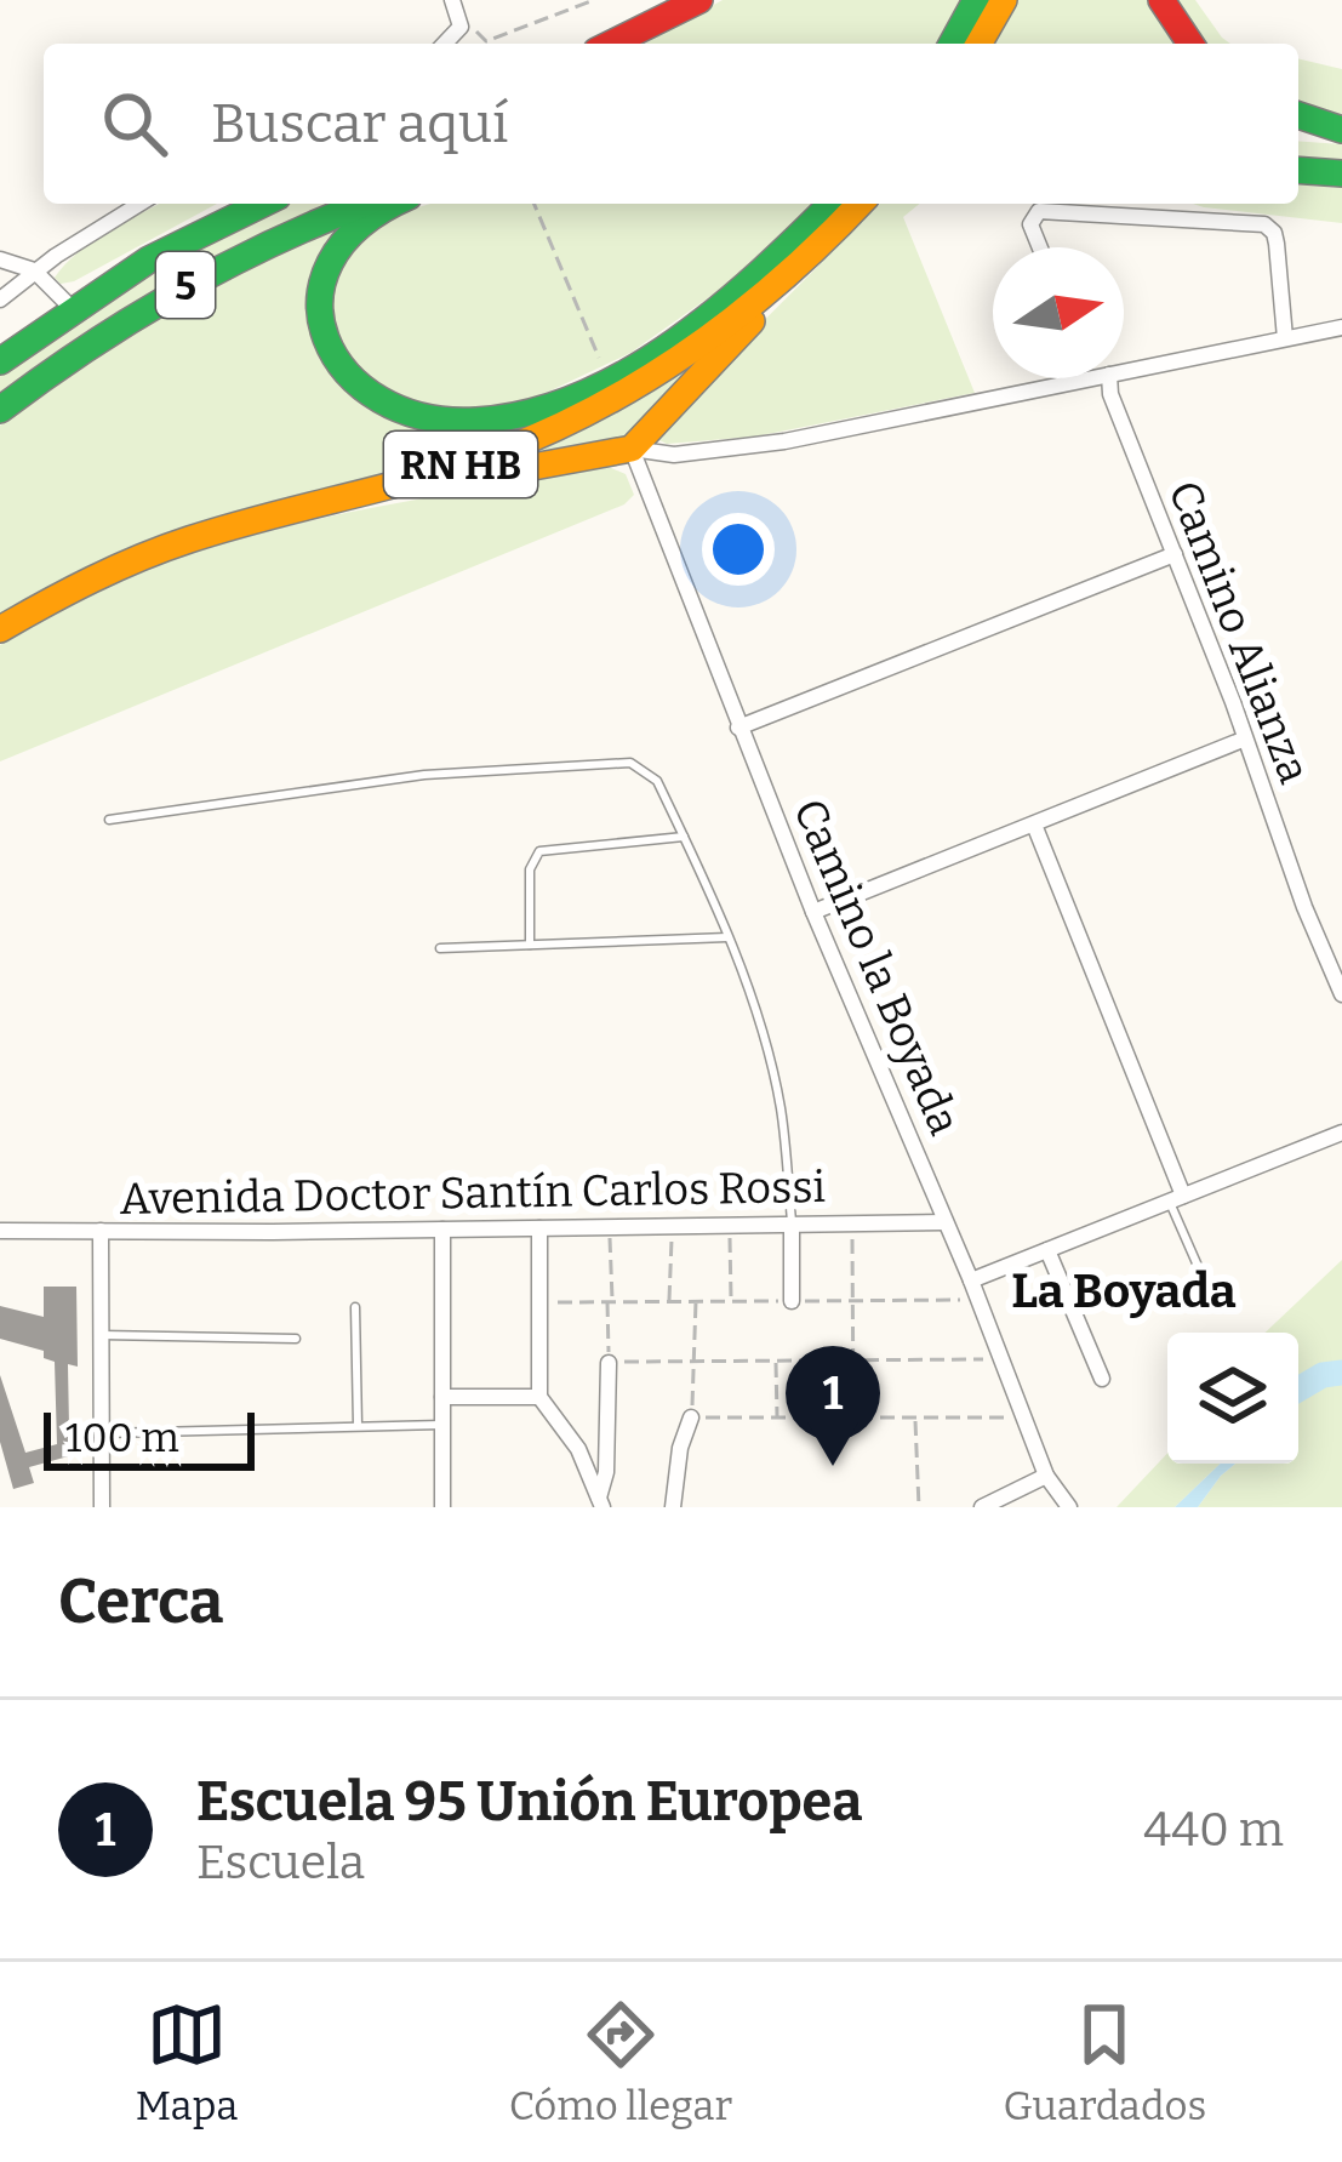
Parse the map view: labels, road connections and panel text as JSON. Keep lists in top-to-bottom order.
{
  "streets": {
    "highway": ["5", "RN HB"],
    "street": ["Camino Alianza", "Camino la Boyada", "Avenida Doctor Santín Carlos Rossi"]
  },
  "crossings": [
    ["Camino la Boyada", "Avenida Doctor Santín Carlos Rossi"]
  ],
  "districts": ["La Boyada"],
  "scale_bar": "100 m",
  "north": "right",
  "page": {
    "search": "Buscar aquí",
    "pins": "1",
    "scale": "100 m",
    "heading": "Cerca",
    "list": [
      {
        "mark": "1",
        "name": "Escuela 95 Unión Europea",
        "note": "Escuela",
        "value": "440 m"
      }
    ],
    "nav": ["Mapa", "Cómo llegar", "Guardados"]
  }
}
